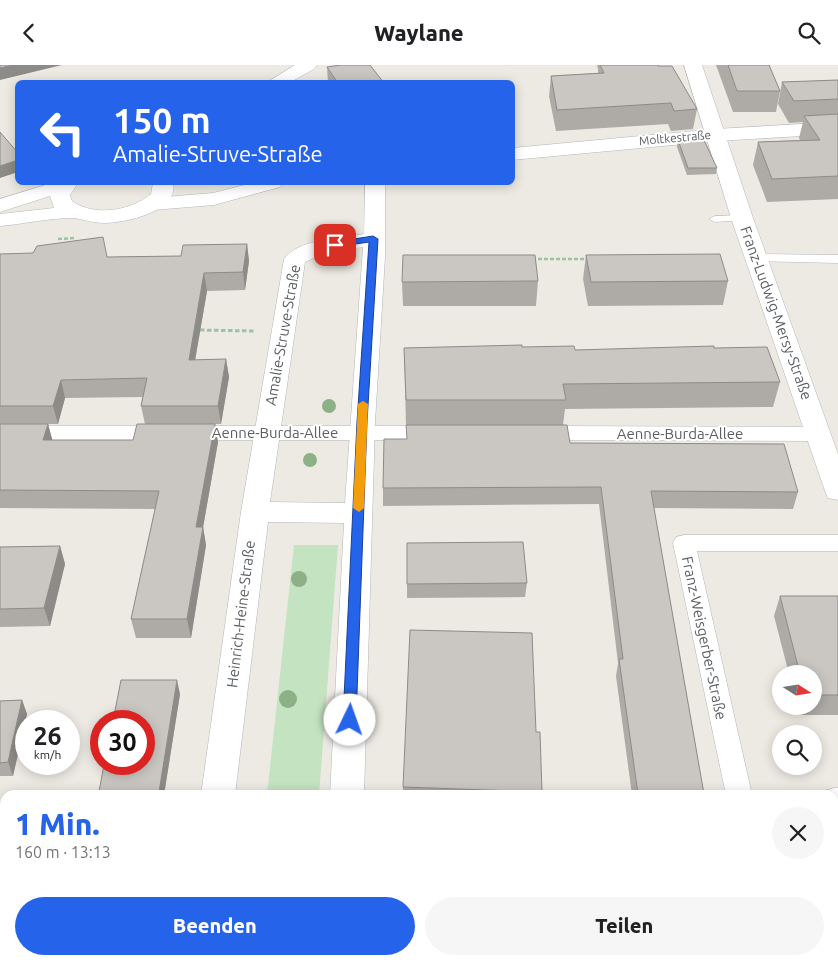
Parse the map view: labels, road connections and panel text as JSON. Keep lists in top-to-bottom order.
{
  "streets": {
    "street": [
      "Moltkestraße",
      "Franz-Ludwig-Mersy-Straße",
      "Amalie-Struve-Straße",
      "Aenne-Burda-Allee",
      "Heinrich-Heine-Straße",
      "Franz-Weisgerber-Straße"
    ]
  },
  "crossings": [
    ["Moltkestraße", "Franz-Ludwig-Mersy-Straße"],
    ["Franz-Ludwig-Mersy-Straße", "Aenne-Burda-Allee"],
    ["Amalie-Struve-Straße", "Aenne-Burda-Allee"],
    ["Amalie-Struve-Straße", "Heinrich-Heine-Straße"],
    ["Aenne-Burda-Allee", "Heinrich-Heine-Straße"]
  ],
  "north": "right",
  "page": {
    "header": "Waylane",
    "turn": ["150 m", "Amalie-Struve-Straße"],
    "speed": "26 km/h",
    "limit": "30",
    "heading": ["1 Min.", "160 m · 13:13"],
    "buttons": ["Beenden", "Teilen"]
  }
}
